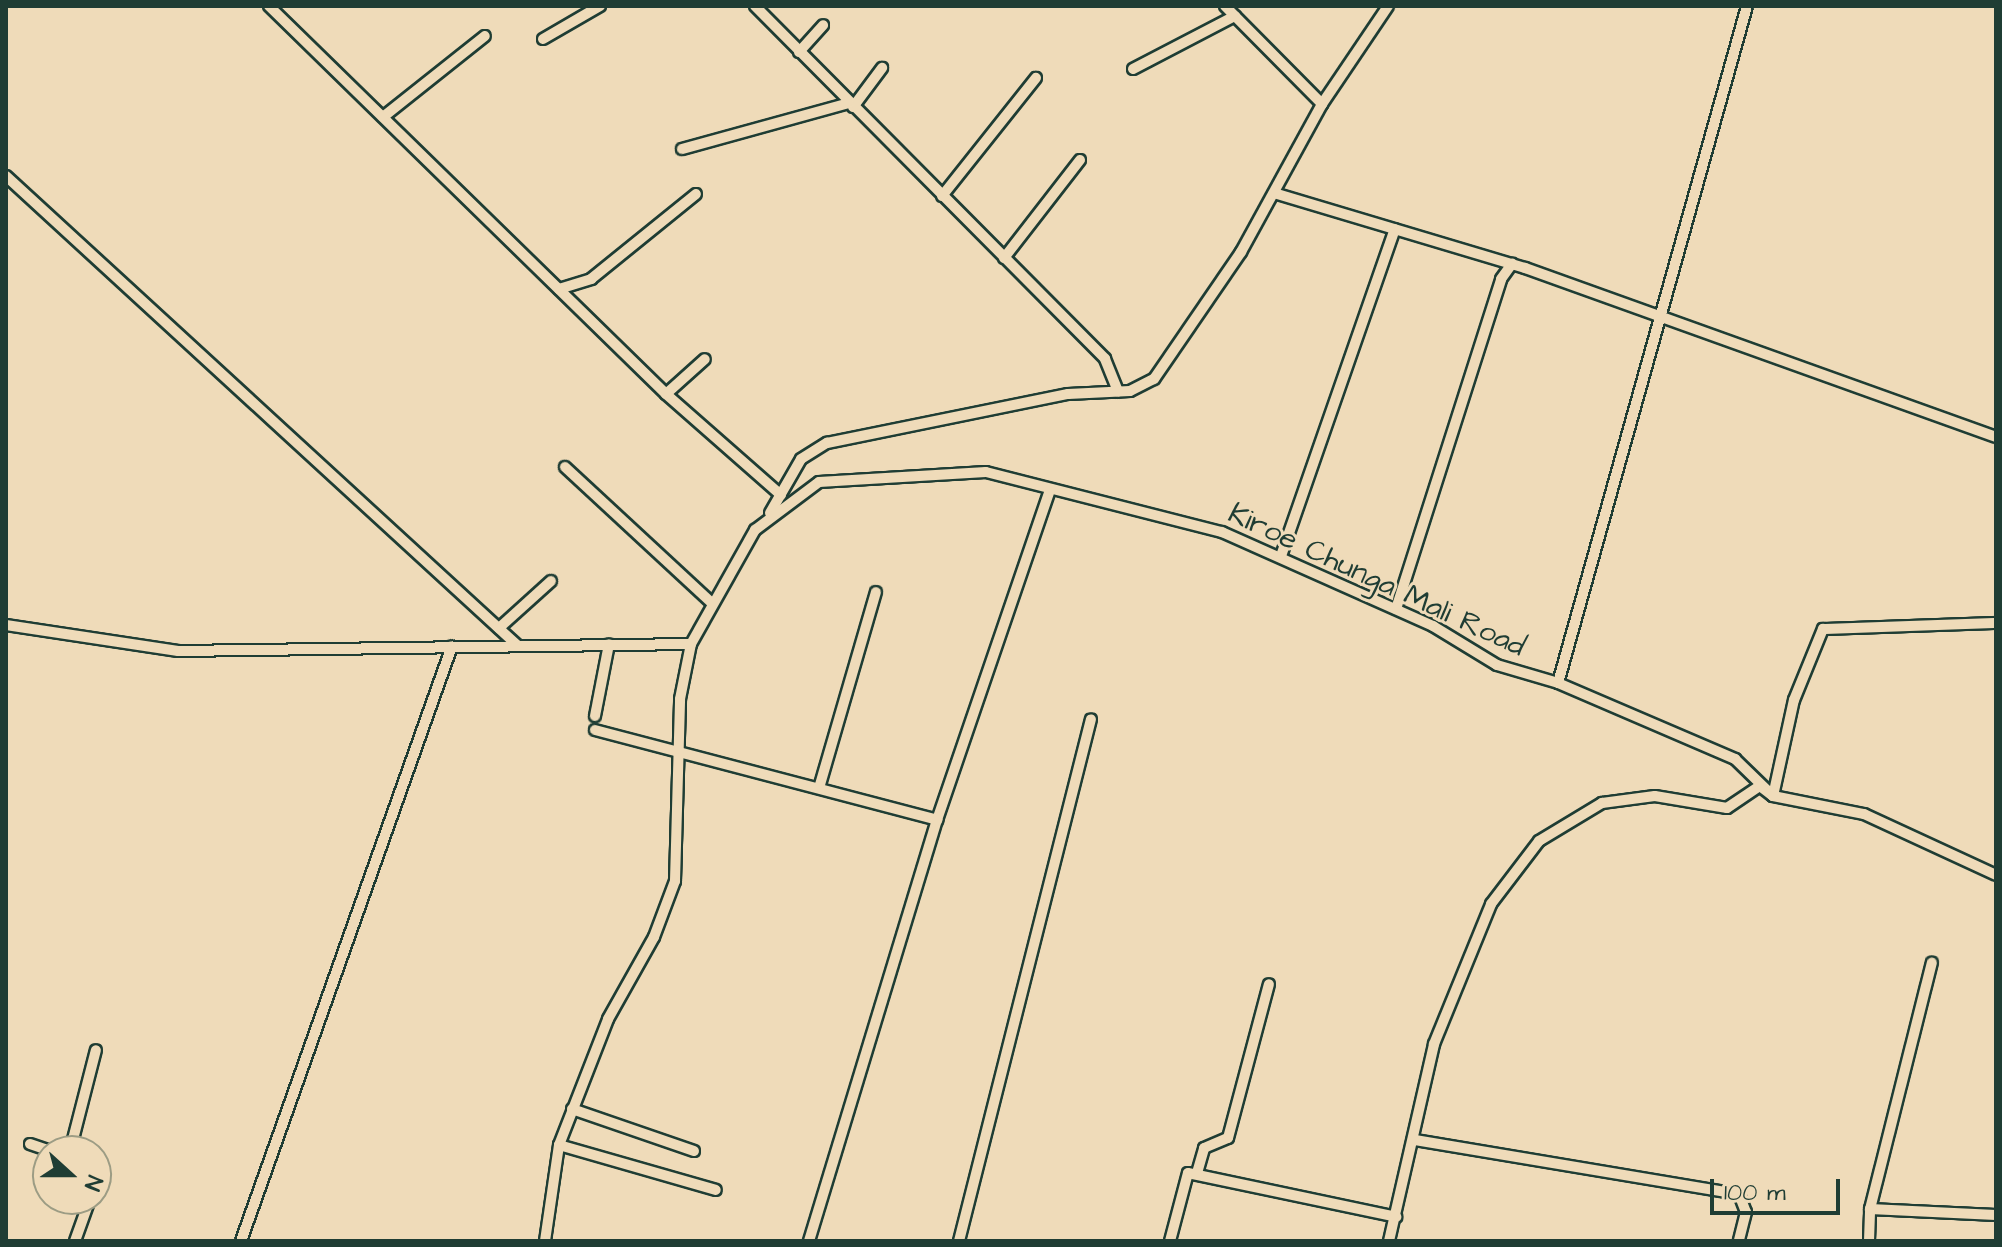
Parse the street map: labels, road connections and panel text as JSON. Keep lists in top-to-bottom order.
{
  "streets": {
    "street": ["Kiroe Chunga Mali Road"]
  },
  "scale_bar": "100 m",
  "north": "right"
}
